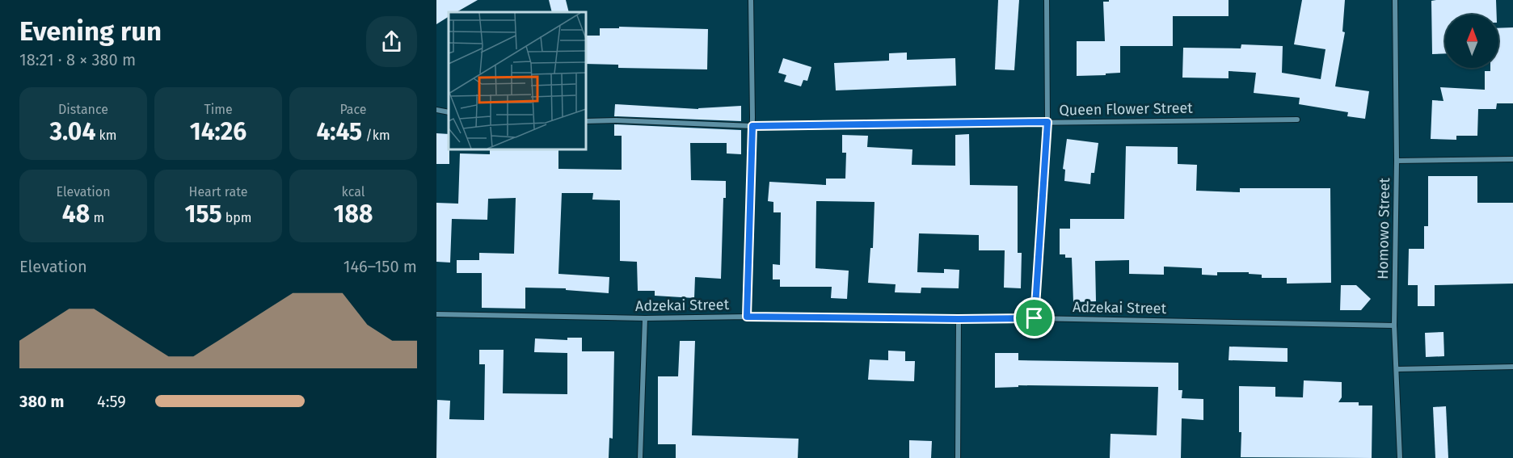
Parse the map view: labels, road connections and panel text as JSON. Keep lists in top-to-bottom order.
{
  "streets": {
    "street": ["Queen Flower Street", "Homowo Street", "Adzekai Street"]
  },
  "crossings": [
    ["Homowo Street", "Adzekai Street"]
  ],
  "north": "top",
  "page": {
    "heading": ["Evening run", "18:21 · 8 × 380 m"],
    "stats": [
      ["Distance", "3.04 km"],
      ["Time", "14:26"],
      ["Pace", "4:45 /km"],
      ["Elevation", "48 m"],
      ["Heart rate", "155 bpm"],
      ["kcal", "188"]
    ],
    "chart": ["Elevation", "146–150 m"],
    "list": [
      {
        "name": "380 m",
        "note": "4:59"
      }
    ]
  }
}
